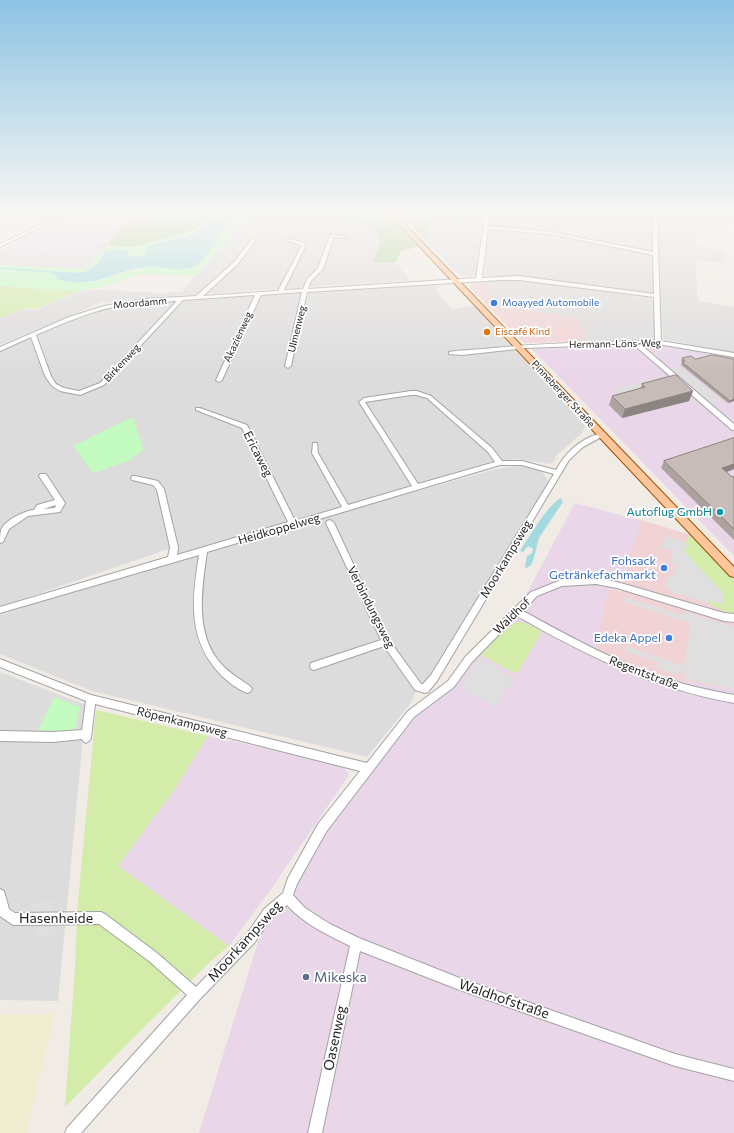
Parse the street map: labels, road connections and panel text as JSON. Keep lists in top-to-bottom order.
{
  "streets": {
    "main road": ["Pinneberger Straße"],
    "street": [
      "Moordamm",
      "Ulmenweg",
      "Akazienweg",
      "Hermann-Löns-Weg",
      "Birkenweg",
      "Ericaweg",
      "Heidkoppelweg",
      "Moorkampsweg",
      "Verbindungsweg",
      "Waldhof",
      "Regentstraße",
      "Röpenkampsweg",
      "Hasenheide",
      "Waldhofstraße",
      "Oasenweg"
    ]
  },
  "crossings": [
    ["Moordamm", "Ulmenweg"],
    ["Moordamm", "Akazienweg"],
    ["Moordamm", "Birkenweg"],
    ["Moordamm", "Pinneberger Straße"],
    ["Hermann-Löns-Weg", "Pinneberger Straße"],
    ["Pinneberger Straße", "Moorkampsweg"],
    ["Ericaweg", "Heidkoppelweg"],
    ["Heidkoppelweg", "Moorkampsweg"],
    ["Moorkampsweg", "Verbindungsweg"],
    ["Moorkampsweg", "Waldhof"],
    ["Moorkampsweg", "Röpenkampsweg"],
    ["Moorkampsweg", "Hasenheide"],
    ["Moorkampsweg", "Waldhofstraße"],
    ["Waldhof", "Regentstraße"],
    ["Waldhofstraße", "Oasenweg"]
  ],
  "places": [
    "Moayyed Automobile",
    "Eiscafé Kind",
    "Autoflug GmbH",
    "Fohsack Getränkefachmarkt",
    "Edeka Appel",
    "Mikeska"
  ]
}
